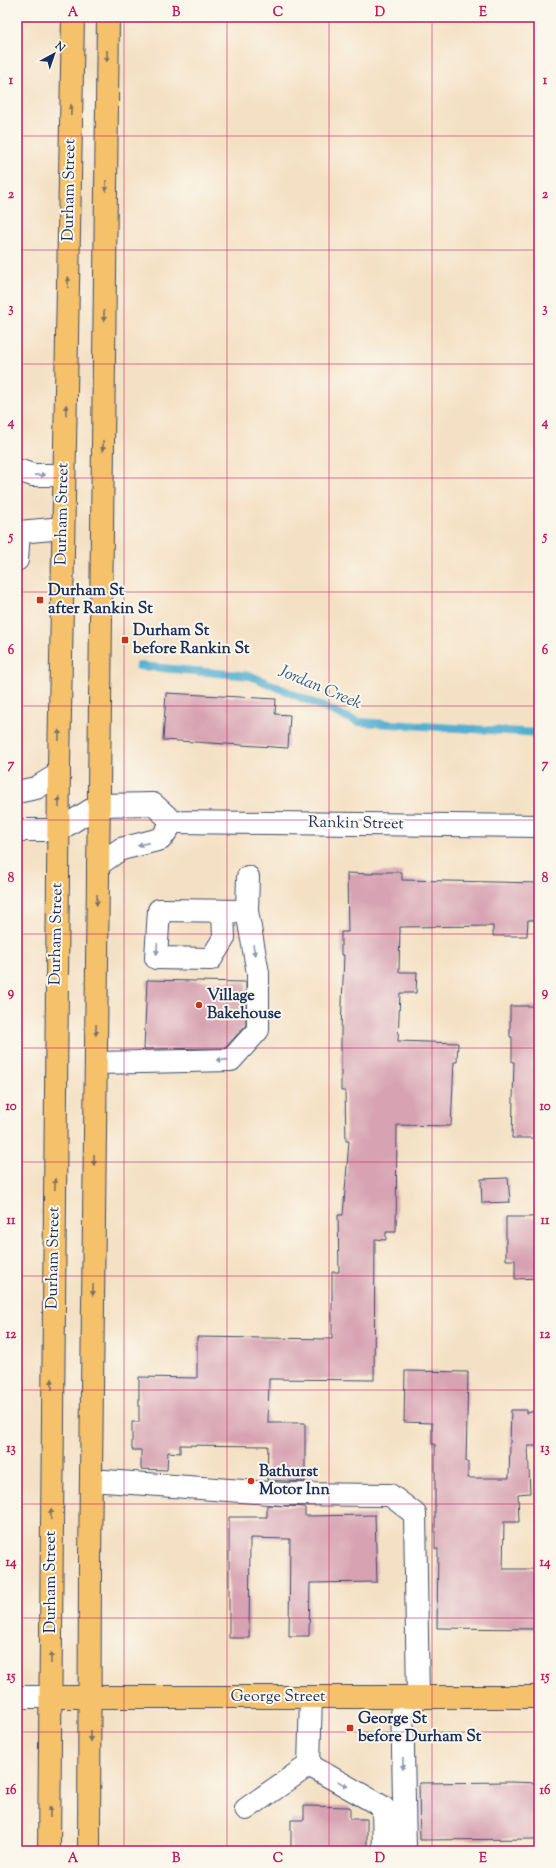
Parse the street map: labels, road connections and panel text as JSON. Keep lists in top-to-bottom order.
{
  "streets": {
    "main road": ["Durham Street", "George Street"],
    "street": ["Rankin Street"]
  },
  "crossings": [
    ["Durham Street", "George Street"]
  ],
  "water": ["Jordan Creek"],
  "places": {
    "transit": ["Durham St after Rankin St", "Durham St before Rankin St", "George St before Durham St"],
    "other": ["Village Bakehouse", "Bathurst Motor Inn"]
  },
  "north": "top right",
  "grid": {
    "columns": [
      "A",
      "B",
      "C",
      "D",
      "E"
    ],
    "rows": [
      "1",
      "2",
      "3",
      "4",
      "5",
      "6",
      "7",
      "8",
      "9",
      "10",
      "11",
      "12",
      "13",
      "14",
      "15",
      "16"
    ]
  }
}
